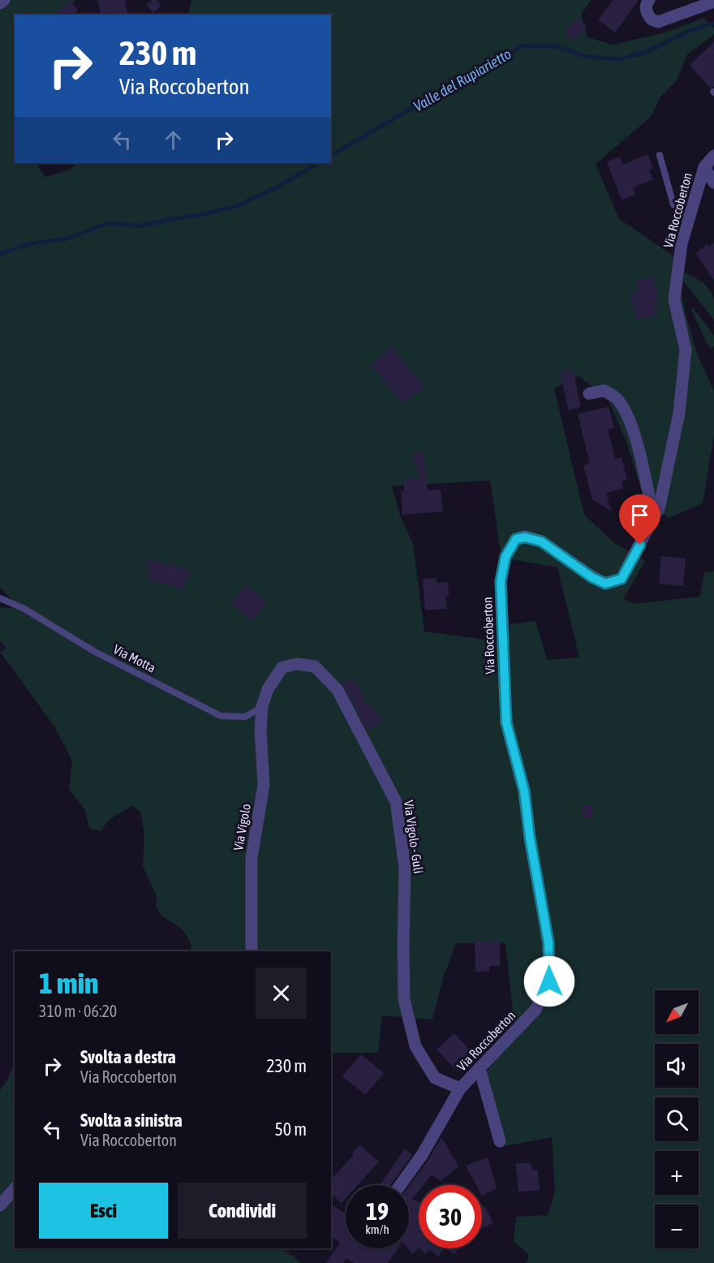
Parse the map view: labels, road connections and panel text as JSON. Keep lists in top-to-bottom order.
{
  "streets": {
    "street": ["Via Roccoberton", "Via Vigolo", "Via Vigolo - Guli"],
    "lane": ["Via Motta"]
  },
  "crossings": [
    ["Via Roccoberton", "Via Vigolo - Guli"],
    ["Via Motta", "Via Vigolo"],
    ["Via Motta", "Via Vigolo - Guli"],
    ["Via Vigolo", "Via Vigolo - Guli"]
  ],
  "water": ["Valle del Rupiarietto"],
  "north": "bottom left",
  "page": {
    "turn": ["230 m", "Via Roccoberton"],
    "heading": ["1 min", "310 m · 06:20"],
    "map_buttons": ["+", "−"],
    "list": [
      {
        "name": "Svolta a destra",
        "note": "Via Roccoberton",
        "value": "230 m"
      },
      {
        "name": "Svolta a sinistra",
        "note": "Via Roccoberton",
        "value": "50 m"
      }
    ],
    "buttons": ["Esci", "Condividi"],
    "speed": "19 km/h",
    "limit": "30"
  }
}
